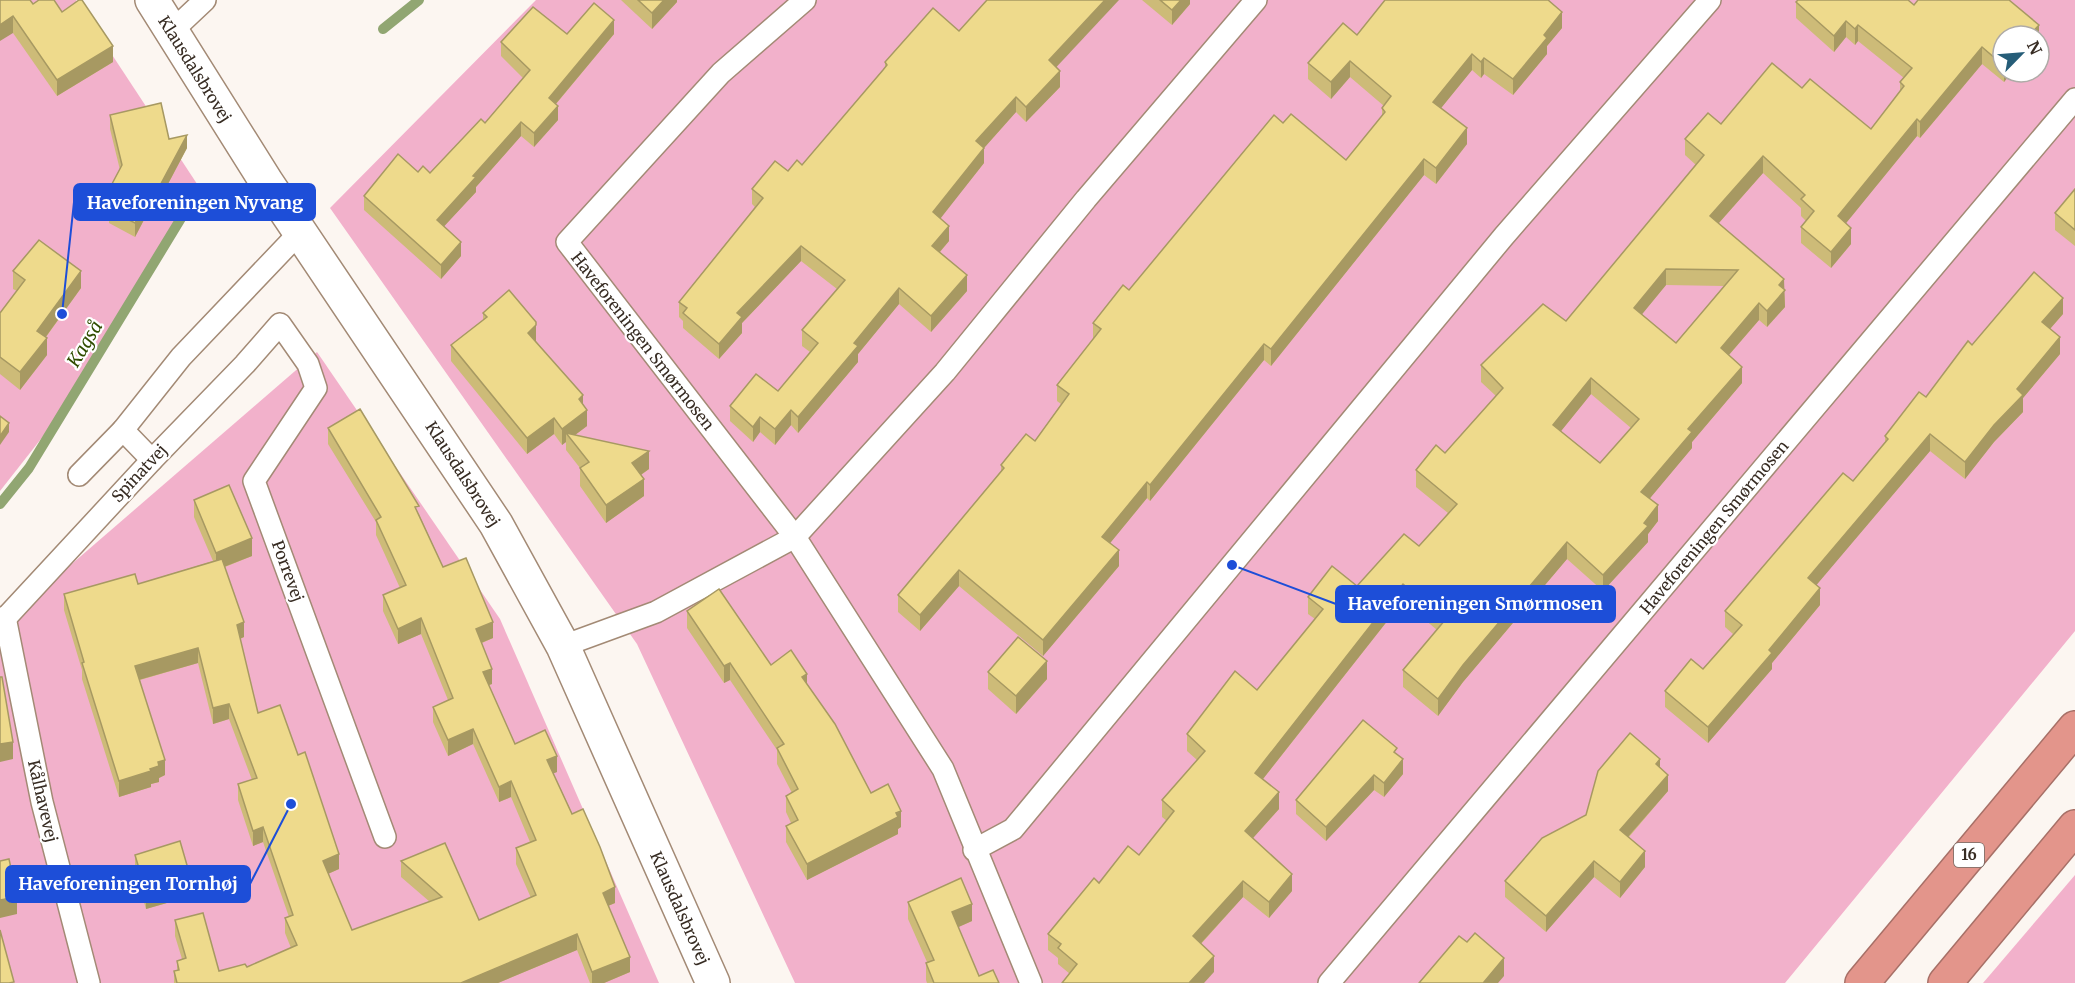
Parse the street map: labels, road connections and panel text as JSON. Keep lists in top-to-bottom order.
{
  "streets": {
    "highway": ["16"],
    "street": ["Klausdalsbrovej"],
    "lane": [
      "Haveforeningen Smørmosen",
      "Spinatvej",
      "Porrevej",
      "Kålhavevej"
    ]
  },
  "crossings": [
    ["Spinatvej", "Porrevej"],
    ["Spinatvej", "Kålhavevej"]
  ],
  "water": ["Kagså"],
  "places": ["Haveforeningen Nyvang", "Haveforeningen Smørmosen", "Haveforeningen Tornhøj"],
  "north": "top right"
}
